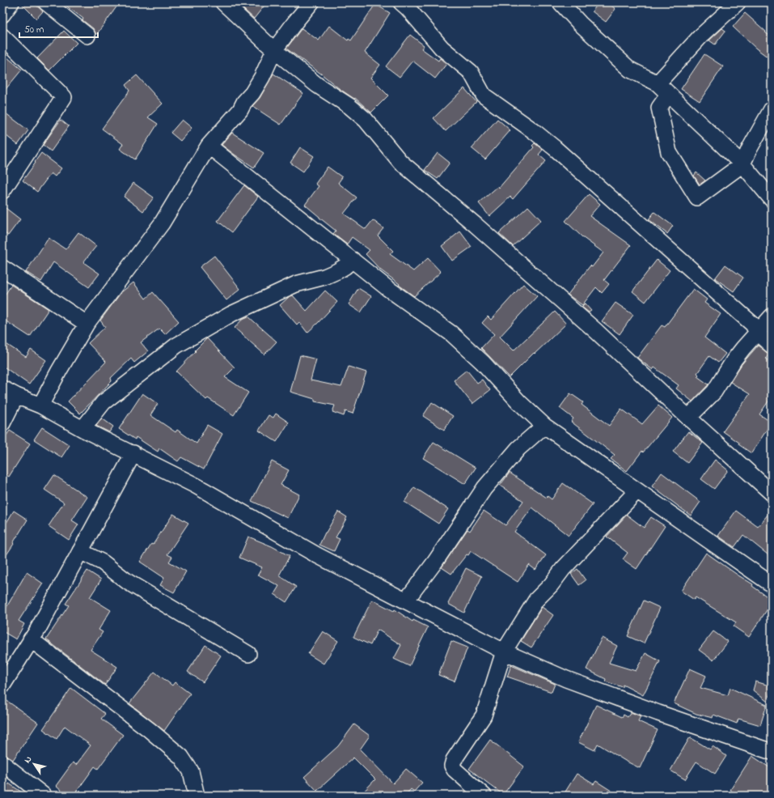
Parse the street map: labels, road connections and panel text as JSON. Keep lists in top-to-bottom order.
{
  "scale_bar": "50 m",
  "north": "top left"
}
